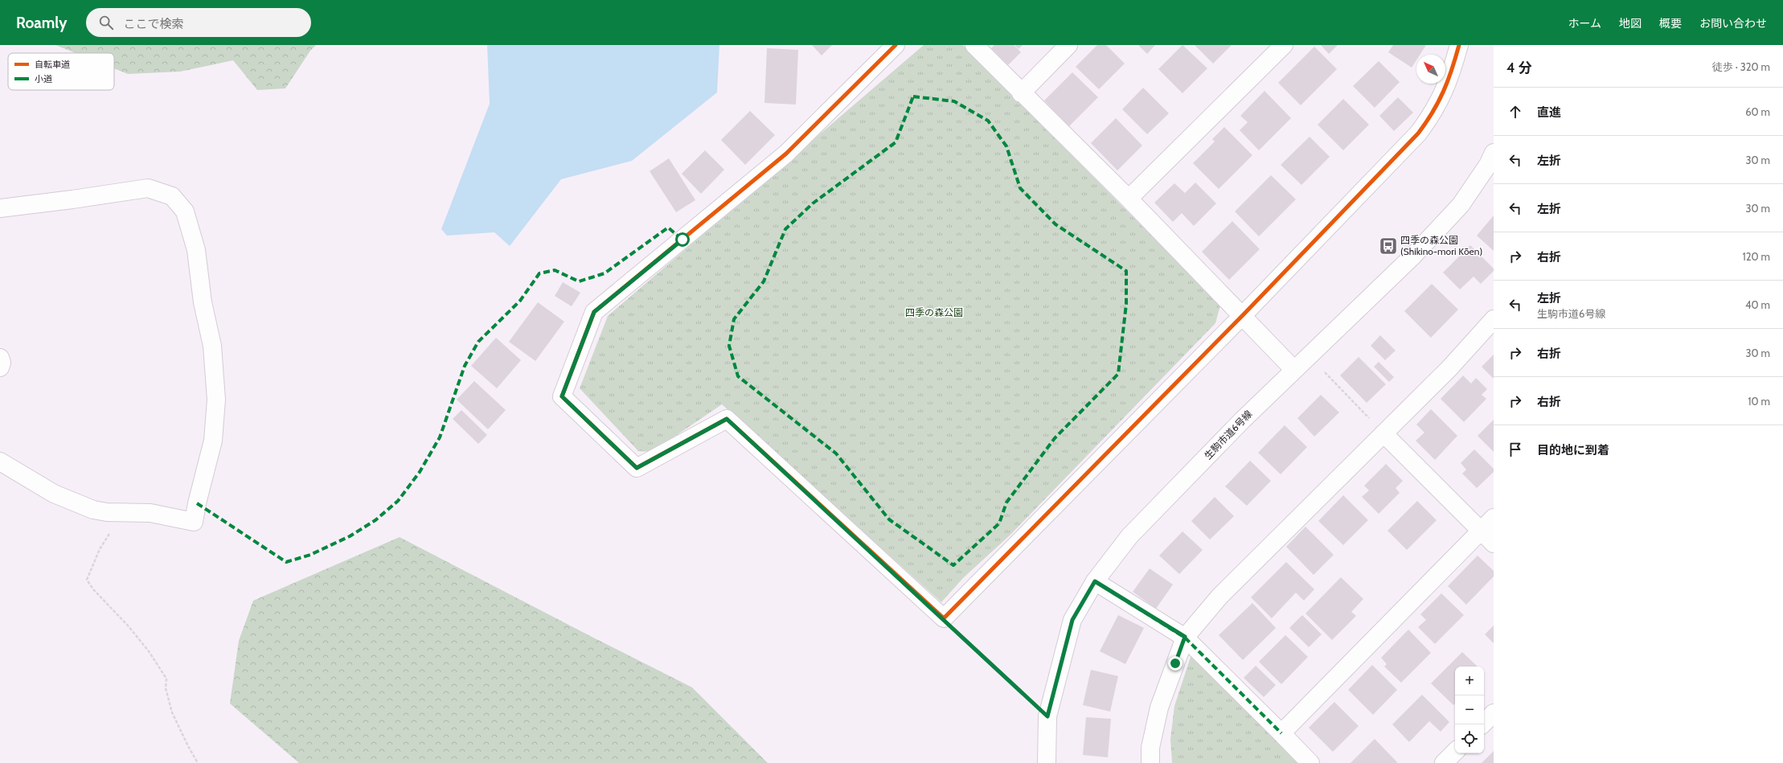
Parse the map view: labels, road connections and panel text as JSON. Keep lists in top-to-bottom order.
{
  "streets": {
    "street": ["生駒市道6号線"]
  },
  "parks": ["四季の森公園"],
  "places": {
    "bus stop": ["四季の森公園 (Shikino-mori Kōen)"]
  },
  "legend": ["自転車道", "小道"],
  "north": "top left",
  "page": {
    "header": "Roamly",
    "search": "ここで検索",
    "nav": [
      "ホーム",
      "地図",
      "概要",
      "お問い合わせ"
    ],
    "heading": ["4 分", "徒歩 · 320 m"],
    "list": [
      ["直進", "60 m"],
      ["左折", "30 m"],
      ["左折", "30 m"],
      ["右折", "120 m"],
      ["左折", "生駒市道6号線", "40 m"],
      ["右折", "30 m"],
      ["右折", "10 m"],
      "目的地に到着"
    ],
    "map_buttons": ["+", "−"]
  }
}
